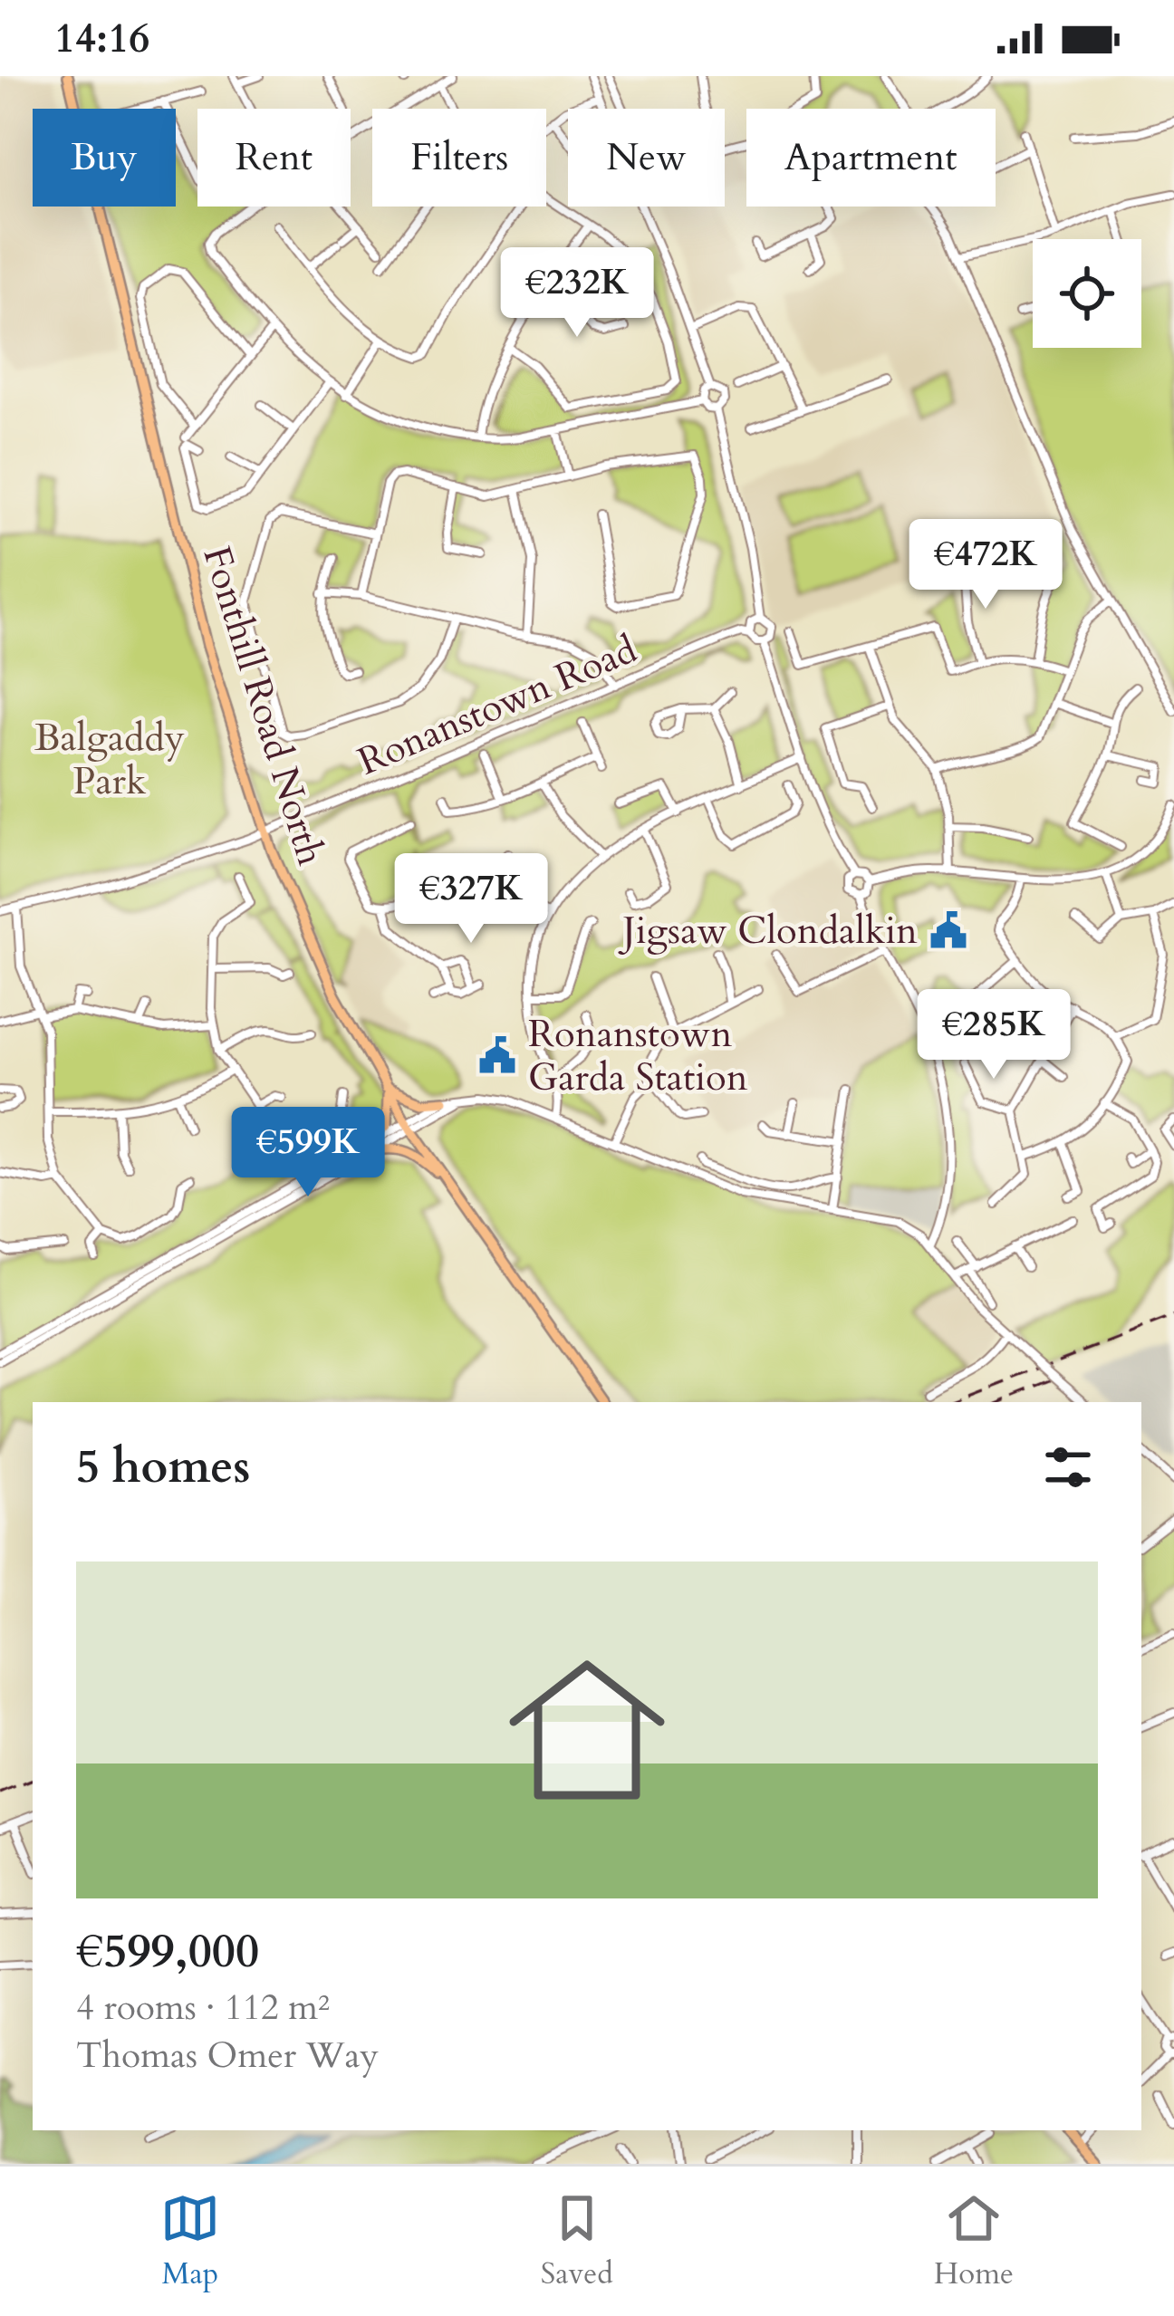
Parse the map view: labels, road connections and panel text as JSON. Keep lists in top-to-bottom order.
{
  "streets": {
    "main road": ["Fonthill Road North"],
    "street": ["Ronanstown Road"]
  },
  "crossings": [
    ["Fonthill Road North", "Ronanstown Road"]
  ],
  "parks": ["Balgaddy Park"],
  "places": {
    "public building": ["Jigsaw Clondalkin", "Ronanstown Garda Station"]
  },
  "page": {
    "status": "14:16",
    "chip": [
      "Buy",
      "Rent",
      "Filters",
      "New",
      "Apartment"
    ],
    "price": [
      "€232K",
      "€472K",
      "€327K",
      "€285K",
      "€599K"
    ],
    "heading": "5 homes",
    "list": [
      {
        "name": "€599,000",
        "note": "4 rooms · 112 m² · Thomas Omer Way"
      }
    ],
    "tabs": ["Map", "Saved", "Home"]
  }
}
